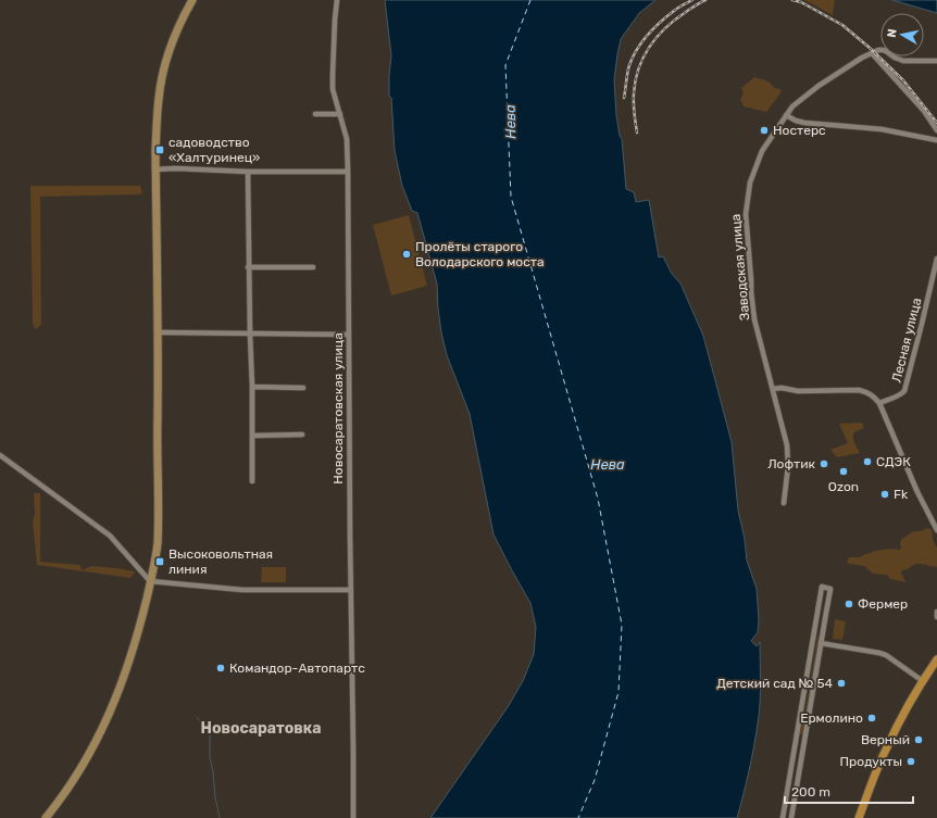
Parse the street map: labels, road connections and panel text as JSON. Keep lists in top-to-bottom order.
{
  "streets": {
    "street": ["Заводская улица", "Лесная улица", "Новосаратовская улица"]
  },
  "districts": ["Новосаратовка"],
  "water": ["Нева"],
  "places": {
    "other": [
      "Ностерс",
      "Пролёты старого Володарского моста",
      "СДЭК",
      "Лофтик",
      "Ozon",
      "Fk",
      "Фермер",
      "Командор-Автопартс",
      "Детский сад № 54",
      "Ермолино",
      "Верный",
      "Продукты"
    ],
    "transit": ["садоводство «Халтуринец»", "Высоковольтная линия"]
  },
  "scale_bar": "200 m",
  "north": "left"
}
